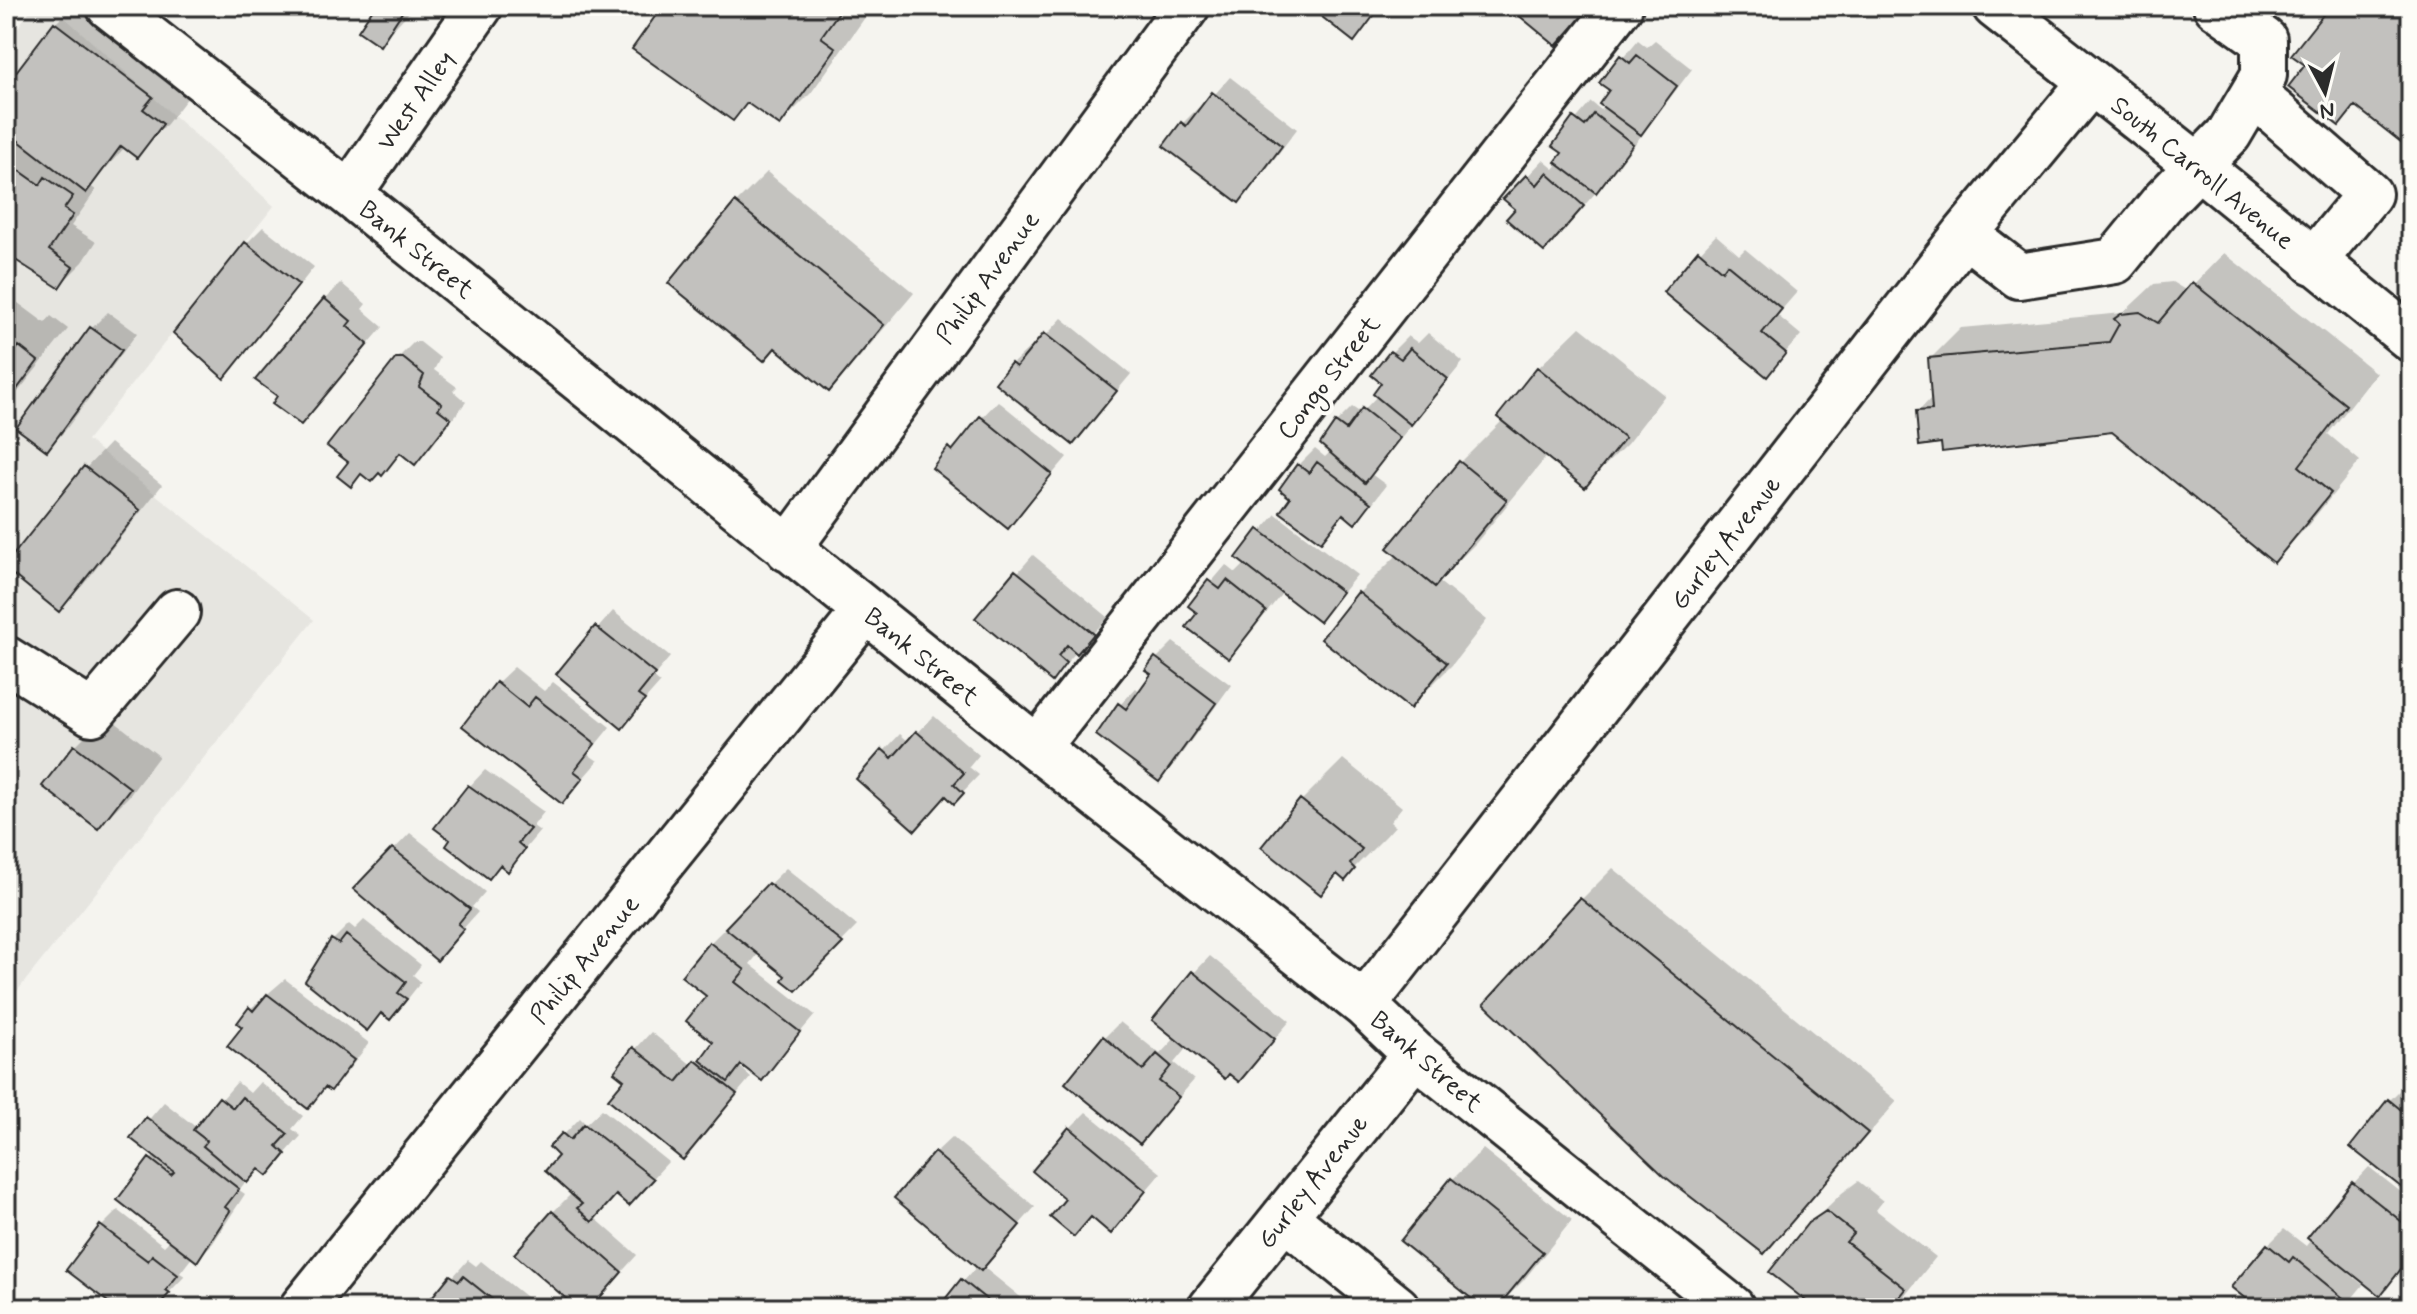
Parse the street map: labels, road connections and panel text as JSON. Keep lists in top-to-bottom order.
{
  "streets": {
    "street": [
      "West Alley",
      "South Carroll Avenue",
      "Bank Street",
      "Philip Avenue",
      "Congo Street",
      "Gurley Avenue"
    ]
  },
  "crossings": [
    ["West Alley", "Bank Street"],
    ["South Carroll Avenue", "Gurley Avenue"],
    ["Bank Street", "Philip Avenue"],
    ["Bank Street", "Congo Street"],
    ["Bank Street", "Gurley Avenue"]
  ],
  "north": "bottom"
}
